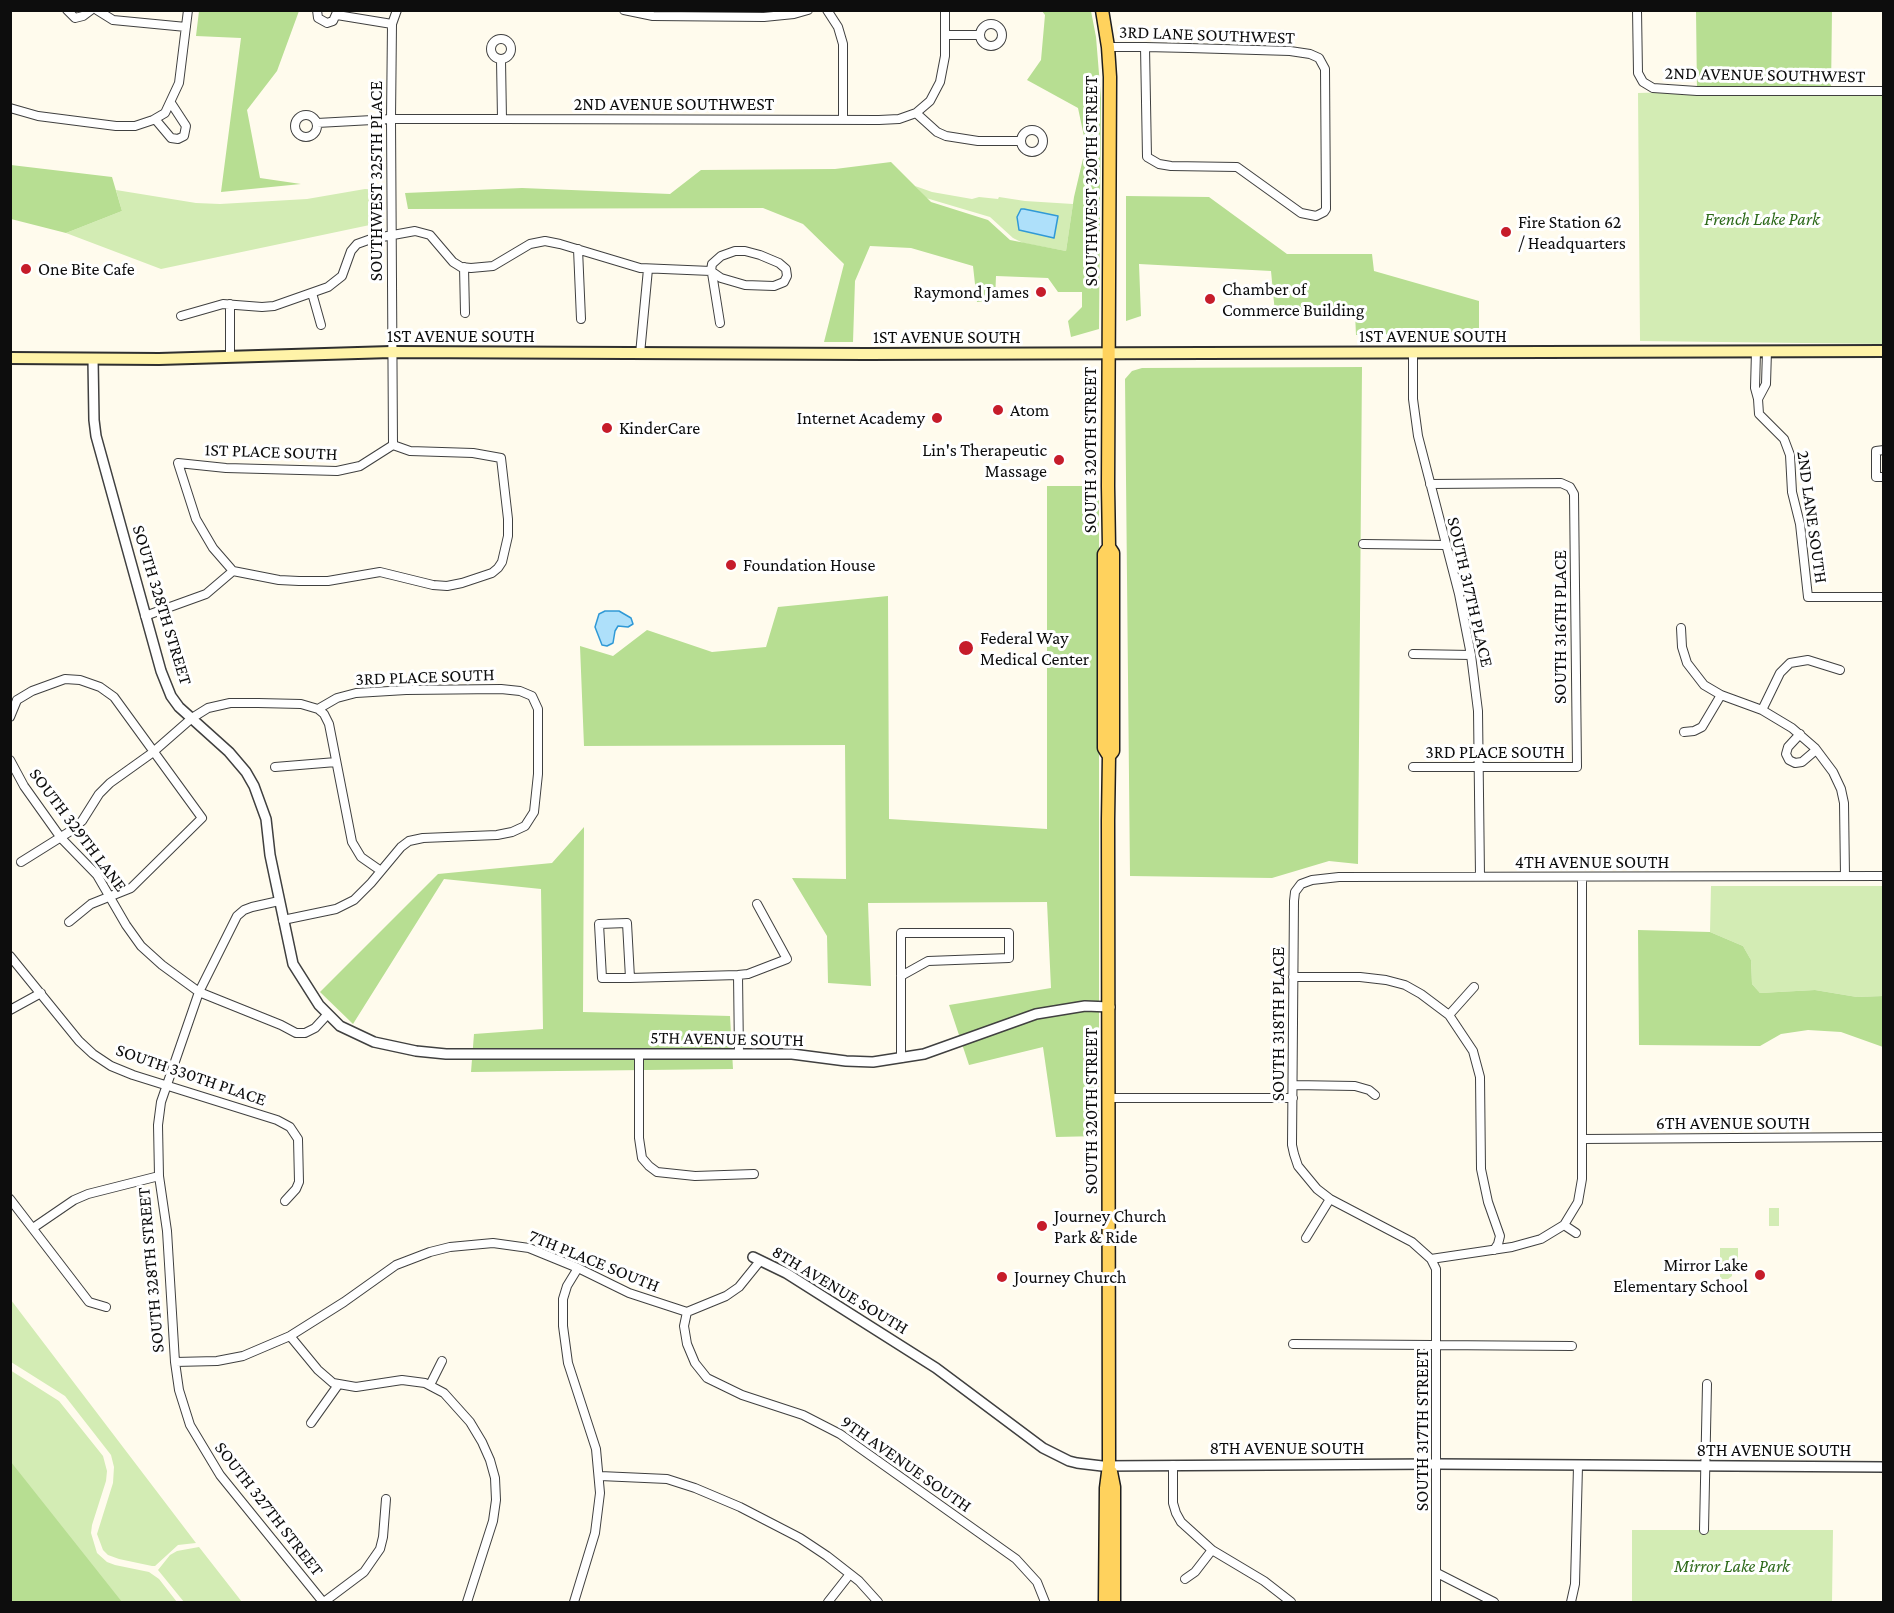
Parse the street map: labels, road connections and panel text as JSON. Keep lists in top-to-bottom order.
{
  "streets": {
    "main road": ["SOUTHWEST 320TH STREET", "1ST AVENUE SOUTH", "SOUTH 320TH STREET"],
    "street": [
      "3RD LANE SOUTHWEST",
      "2ND AVENUE SOUTHWEST",
      "SOUTHWEST 325TH PLACE",
      "1ST PLACE SOUTH",
      "2ND LANE SOUTH",
      "SOUTH 317TH PLACE",
      "SOUTH 328TH STREET",
      "SOUTH 316TH PLACE",
      "3RD PLACE SOUTH",
      "SOUTH 329TH LANE",
      "4TH AVENUE SOUTH",
      "SOUTH 318TH PLACE",
      "5TH AVENUE SOUTH",
      "SOUTH 330TH PLACE",
      "6TH AVENUE SOUTH",
      "7TH PLACE SOUTH",
      "8TH AVENUE SOUTH",
      "SOUTH 317TH STREET",
      "9TH AVENUE SOUTH",
      "SOUTH 327TH STREET"
    ]
  },
  "crossings": [
    ["3RD LANE SOUTHWEST", "SOUTHWEST 320TH STREET"],
    ["2ND AVENUE SOUTHWEST", "SOUTHWEST 325TH PLACE"],
    ["SOUTHWEST 325TH PLACE", "1ST AVENUE SOUTH"],
    ["SOUTHWEST 325TH PLACE", "1ST PLACE SOUTH"],
    ["SOUTHWEST 320TH STREET", "1ST AVENUE SOUTH"],
    ["SOUTHWEST 320TH STREET", "SOUTH 320TH STREET"],
    ["1ST AVENUE SOUTH", "SOUTH 320TH STREET"],
    ["1ST AVENUE SOUTH", "2ND LANE SOUTH"],
    ["1ST AVENUE SOUTH", "SOUTH 317TH PLACE"],
    ["1ST AVENUE SOUTH", "SOUTH 328TH STREET"],
    ["SOUTH 320TH STREET", "5TH AVENUE SOUTH"],
    ["SOUTH 320TH STREET", "8TH AVENUE SOUTH"],
    ["SOUTH 317TH PLACE", "SOUTH 316TH PLACE"],
    ["SOUTH 317TH PLACE", "3RD PLACE SOUTH"],
    ["SOUTH 317TH PLACE", "4TH AVENUE SOUTH"],
    ["SOUTH 328TH STREET", "SOUTH 329TH LANE"],
    ["SOUTH 328TH STREET", "5TH AVENUE SOUTH"],
    ["SOUTH 328TH STREET", "SOUTH 330TH PLACE"],
    ["SOUTH 328TH STREET", "7TH PLACE SOUTH"],
    ["SOUTH 328TH STREET", "SOUTH 327TH STREET"],
    ["SOUTH 316TH PLACE", "3RD PLACE SOUTH"],
    ["4TH AVENUE SOUTH", "SOUTH 318TH PLACE"],
    ["7TH PLACE SOUTH", "9TH AVENUE SOUTH"],
    ["7TH PLACE SOUTH", "SOUTH 327TH STREET"],
    ["8TH AVENUE SOUTH", "SOUTH 317TH STREET"]
  ],
  "parks": ["French Lake Park", "Mirror Lake Park"],
  "places": [
    "Fire Station 62 / Headquarters",
    "One Bite Cafe",
    "Raymond James",
    "Chamber of Commerce Building",
    "Atom",
    "Internet Academy",
    "KinderCare",
    "Lin's Therapeutic Massage",
    "Foundation House",
    "Federal Way Medical Center",
    "Journey Church Park & Ride",
    "Mirror Lake Elementary School",
    "Journey Church"
  ]
}
